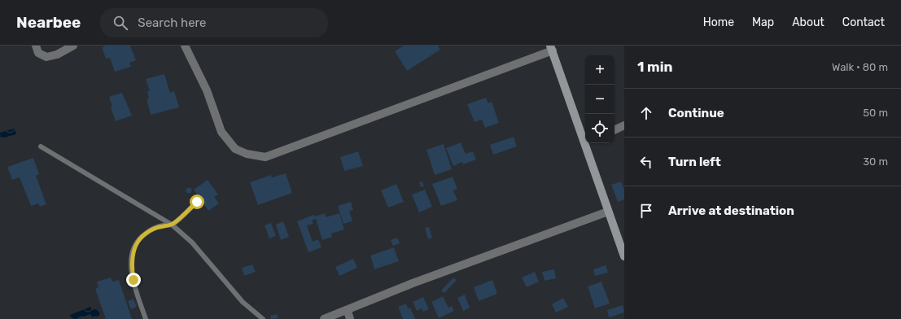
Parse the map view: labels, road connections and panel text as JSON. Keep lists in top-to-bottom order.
{
  "page": {
    "header": "Nearbee",
    "search": "Search here",
    "nav": [
      "Home",
      "Map",
      "About",
      "Contact"
    ],
    "heading": ["1 min", "Walk · 80 m"],
    "map_buttons": ["+", "−"],
    "list": [
      ["Continue", "50 m"],
      ["Turn left", "30 m"],
      "Arrive at destination"
    ]
  }
}
